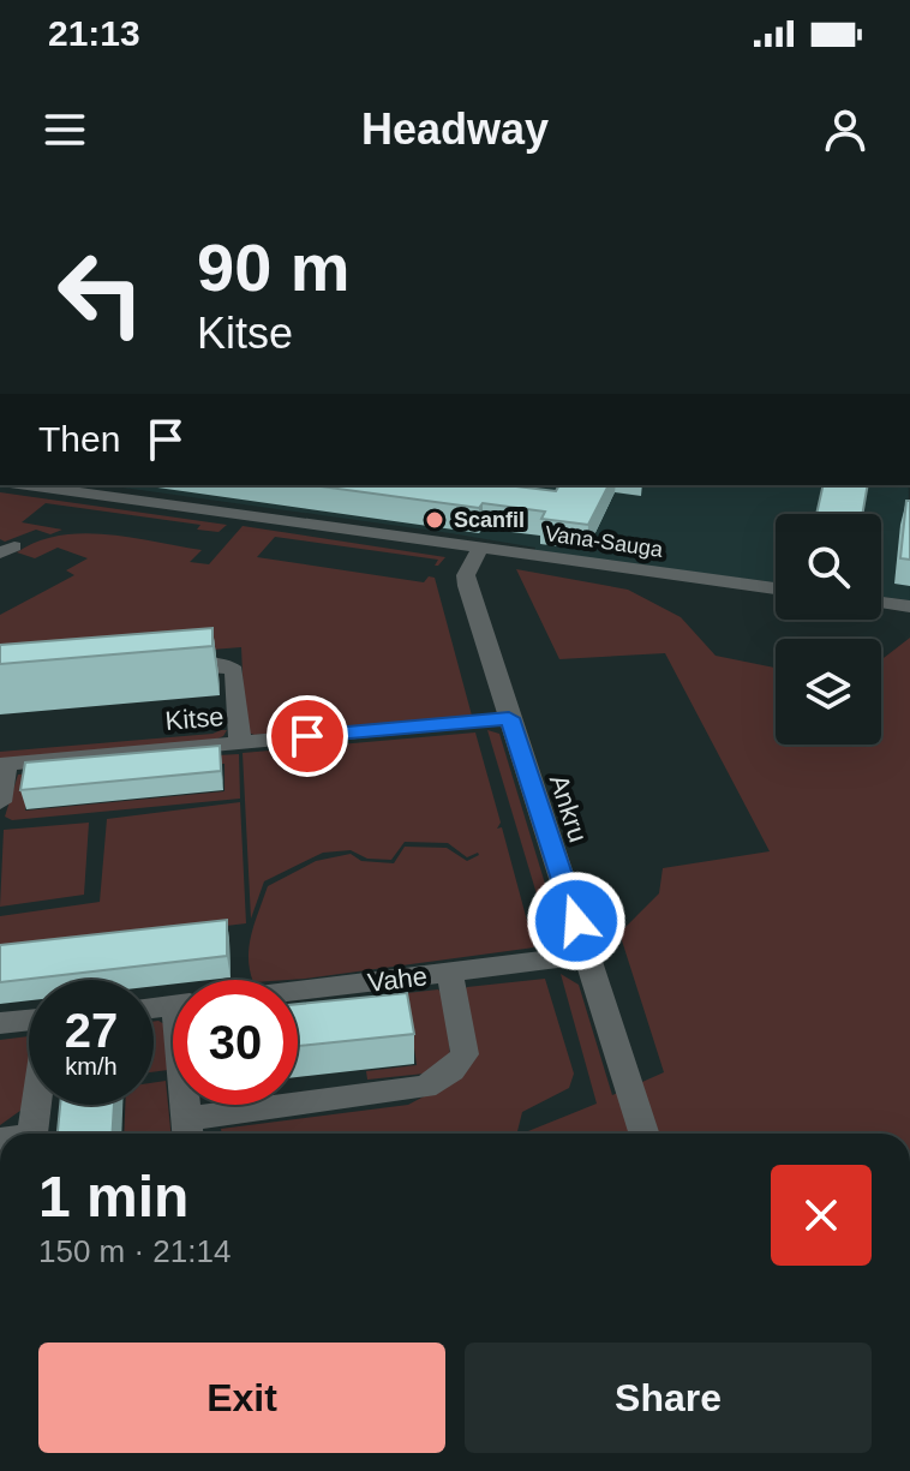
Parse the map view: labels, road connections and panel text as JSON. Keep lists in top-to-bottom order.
{
  "streets": {
    "street": [
      "Vana-Sauga",
      "Kitse",
      "Ankru",
      "Vahe"
    ]
  },
  "crossings": [
    ["Vana-Sauga", "Ankru"],
    ["Kitse", "Ankru"],
    ["Ankru", "Vahe"]
  ],
  "places": ["Scanfil"],
  "page": {
    "status": "21:13",
    "header": "Headway",
    "turn": ["90 m", "Kitse"],
    "then": "Then",
    "speed": "27 km/h",
    "limit": "30",
    "heading": ["1 min", "150 m · 21:14"],
    "buttons": ["Exit", "Share"]
  }
}
